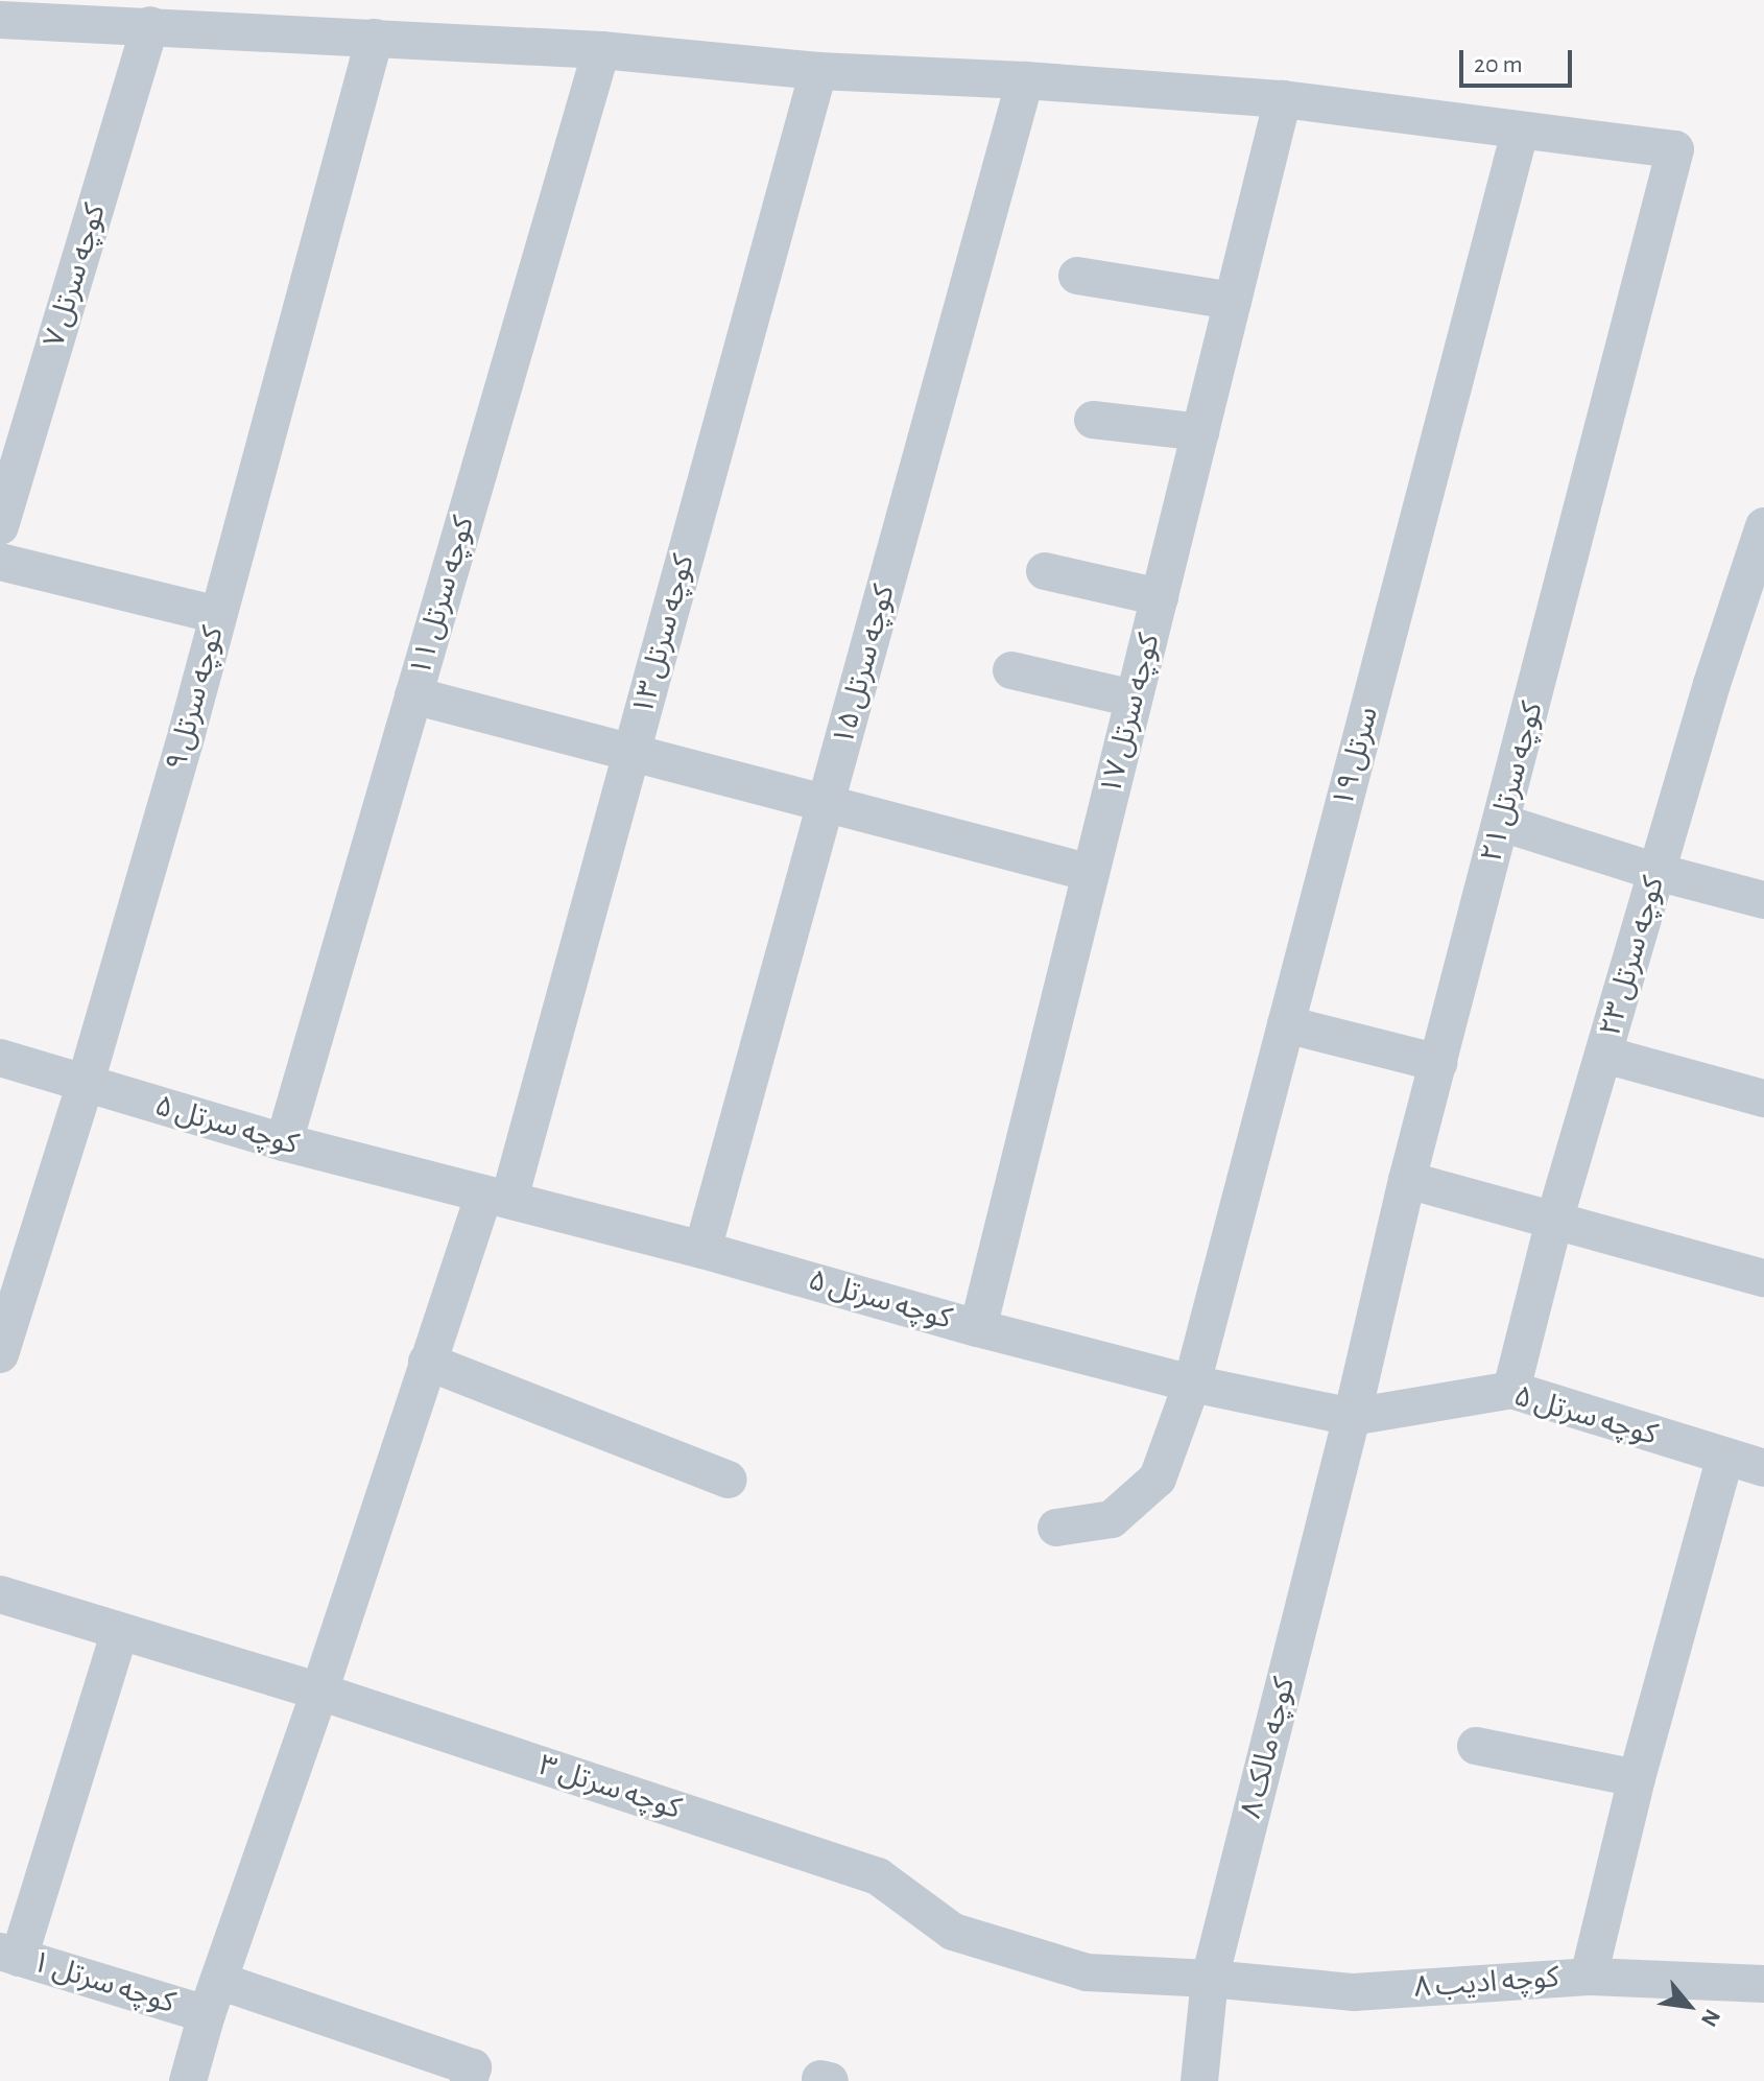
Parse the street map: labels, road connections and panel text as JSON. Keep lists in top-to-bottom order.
{
  "streets": {
    "street": [
      "کوچه سرتل ۷",
      "کوچه سرتل ۱۱",
      "کوچه سرتل ۱۳",
      "کوچه سرتل ۱۵",
      "کوچه سرتل ۹",
      "کوچه سرتل ۱۷",
      "سرتل ۱۹",
      "کوچه سرتل ۲۱",
      "کوچه سرتل ۲۳",
      "کوچه سرتل ۵",
      "کوچه مالک ۸",
      "کوچه سرتل ۳",
      "کوچه سرتل ۱",
      "کوچه ادیب ۸"
    ]
  },
  "crossings": [
    ["کوچه سرتل ۱۱", "کوچه سرتل ۵"],
    ["کوچه سرتل ۱۳", "کوچه سرتل ۵"],
    ["کوچه سرتل ۱۳", "کوچه سرتل ۳"],
    ["کوچه سرتل ۱۳", "کوچه سرتل ۱"],
    ["کوچه سرتل ۱۵", "کوچه سرتل ۵"],
    ["کوچه سرتل ۹", "کوچه سرتل ۵"],
    ["کوچه سرتل ۱۷", "کوچه سرتل ۵"],
    ["سرتل ۱۹", "کوچه سرتل ۲۱"],
    ["سرتل ۱۹", "کوچه سرتل ۵"],
    ["کوچه سرتل ۲۱", "کوچه سرتل ۵"],
    ["کوچه سرتل ۲۱", "کوچه مالک ۸"],
    ["کوچه سرتل ۲۳", "کوچه سرتل ۵"],
    ["کوچه سرتل ۵", "کوچه مالک ۸"],
    ["کوچه مالک ۸", "کوچه سرتل ۳"],
    ["کوچه مالک ۸", "کوچه ادیب ۸"],
    ["کوچه سرتل ۳", "کوچه ادیب ۸"]
  ],
  "scale_bar": "20 m",
  "north": "bottom right"
}
